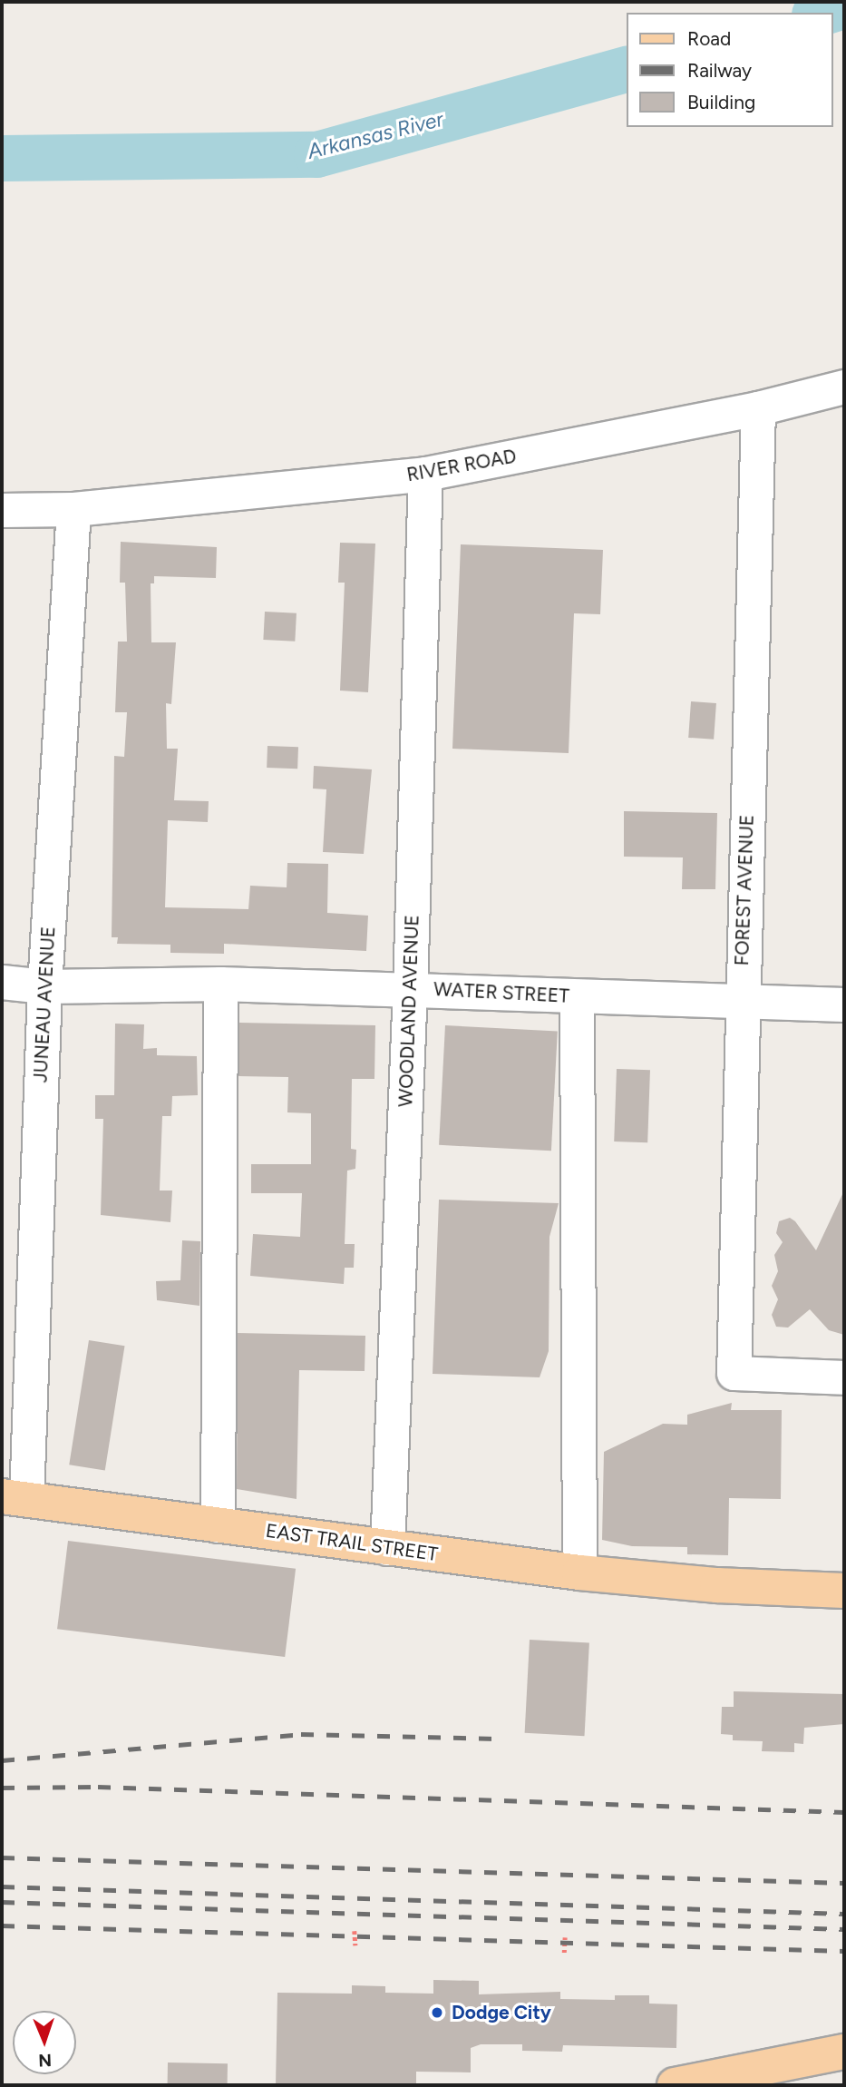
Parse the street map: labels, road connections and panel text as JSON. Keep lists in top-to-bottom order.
{
  "streets": {
    "main road": ["EAST TRAIL STREET"],
    "street": [
      "RIVER ROAD",
      "FOREST AVENUE",
      "WATER STREET",
      "JUNEAU AVENUE",
      "WOODLAND AVENUE"
    ]
  },
  "crossings": [
    ["RIVER ROAD", "FOREST AVENUE"],
    ["RIVER ROAD", "JUNEAU AVENUE"],
    ["RIVER ROAD", "WOODLAND AVENUE"],
    ["FOREST AVENUE", "WATER STREET"],
    ["WATER STREET", "JUNEAU AVENUE"],
    ["WATER STREET", "WOODLAND AVENUE"],
    ["JUNEAU AVENUE", "EAST TRAIL STREET"],
    ["WOODLAND AVENUE", "EAST TRAIL STREET"]
  ],
  "water": ["Arkansas River"],
  "places": ["Dodge City"],
  "legend": ["Road", "Railway", "Building"],
  "north": "bottom"
}
